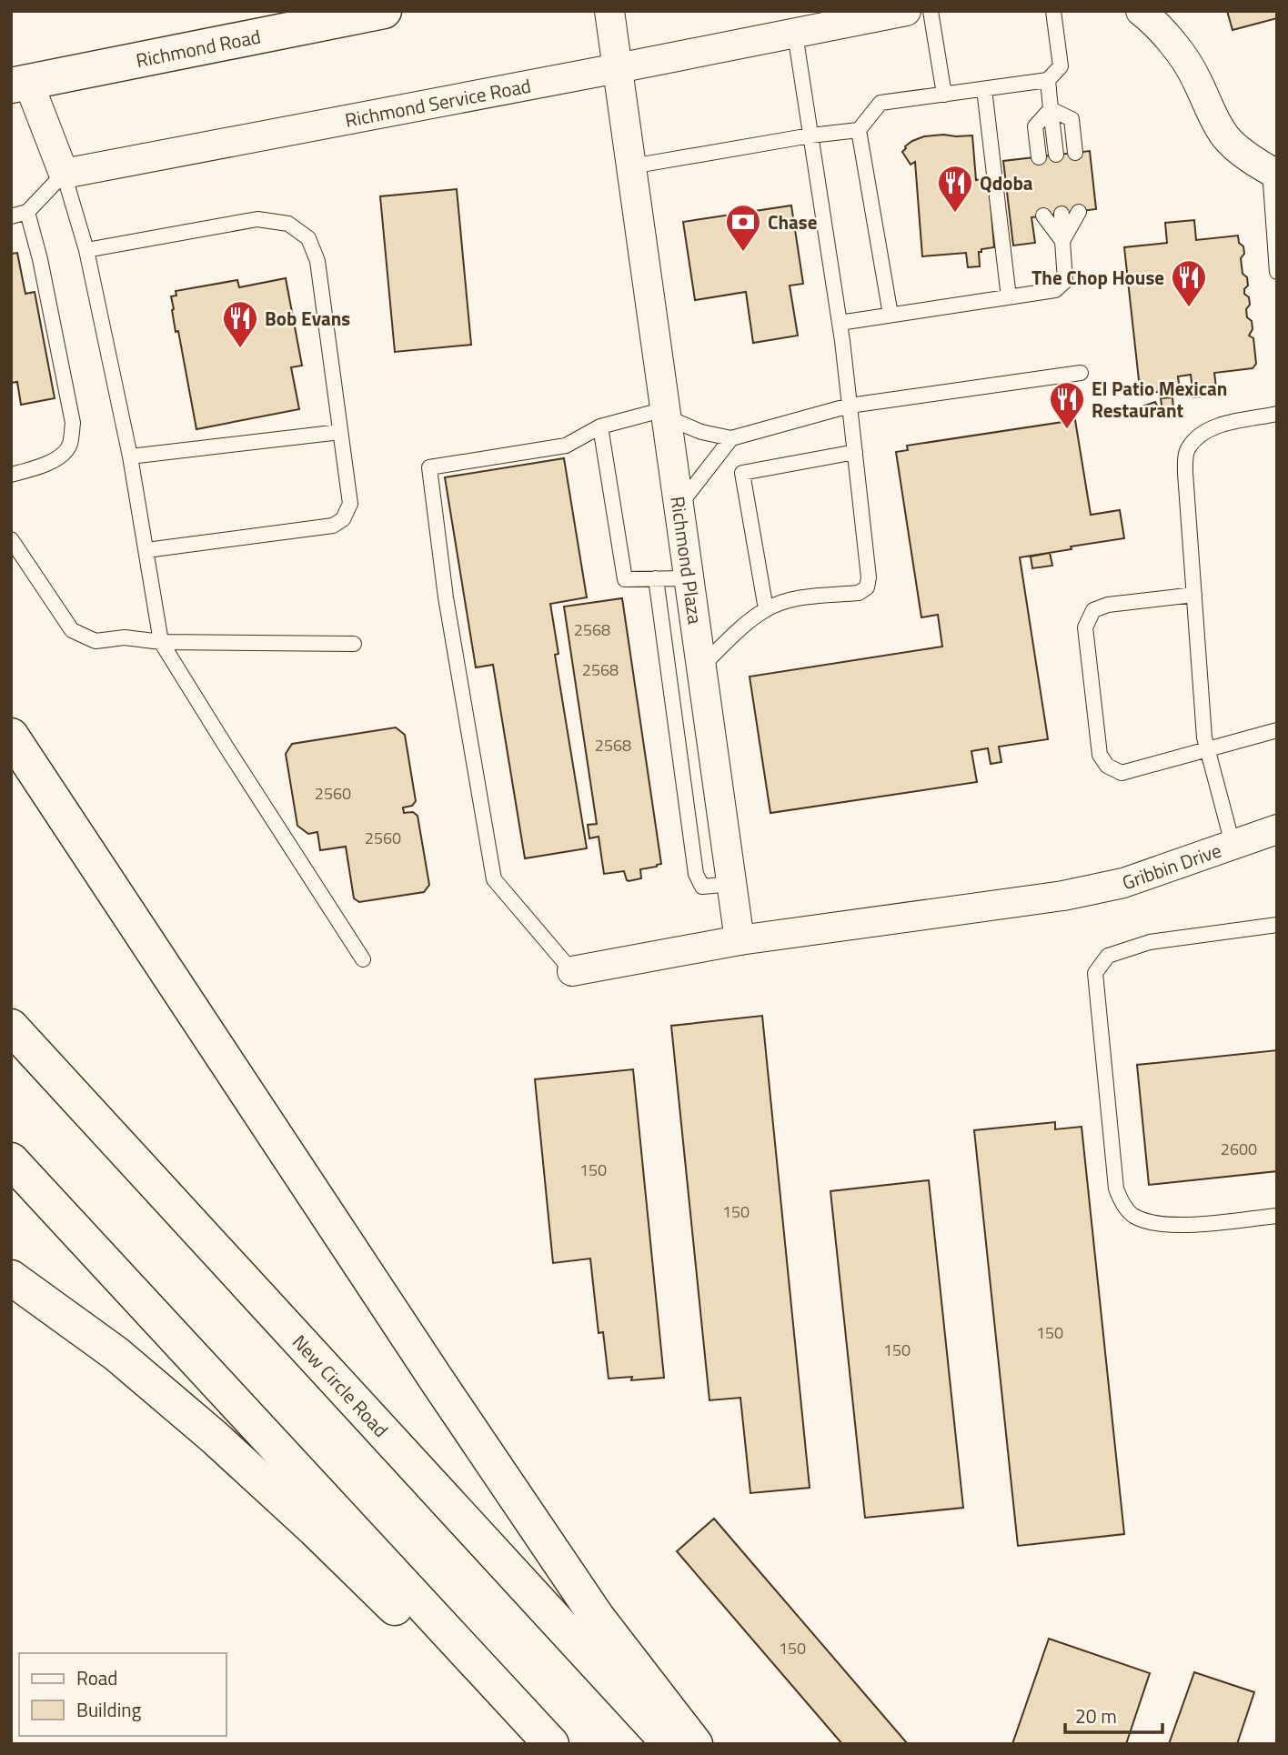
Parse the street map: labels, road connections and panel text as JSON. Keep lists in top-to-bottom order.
{
  "streets": {
    "highway": ["Richmond Road", "New Circle Road"],
    "street": ["Richmond Service Road", "Richmond Plaza", "Gribbin Drive"]
  },
  "crossings": [
    ["Richmond Service Road", "Richmond Plaza"],
    ["Richmond Plaza", "Gribbin Drive"]
  ],
  "places": {
    "restaurant": [
      "Qdoba",
      "The Chop House",
      "Bob Evans",
      "El Patio Mexican Restaurant"
    ],
    "bank": ["Chase"]
  },
  "house_numbers": [
    "2568",
    "2568",
    "2568",
    "2560",
    "2560",
    "2600",
    "150",
    "150",
    "150",
    "150",
    "150"
  ],
  "legend": ["Road", "Building"],
  "scale_bar": "20 m"
}
